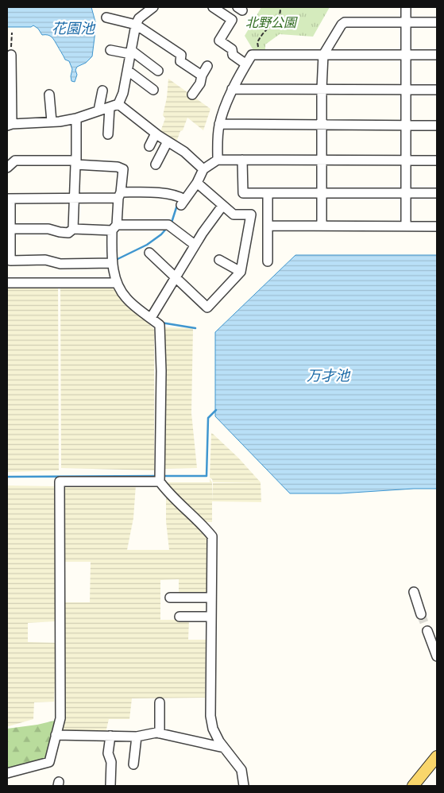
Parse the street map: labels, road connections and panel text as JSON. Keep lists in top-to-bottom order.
{
  "water": ["花園池", "万才池"],
  "parks": ["北野公園"]
}
